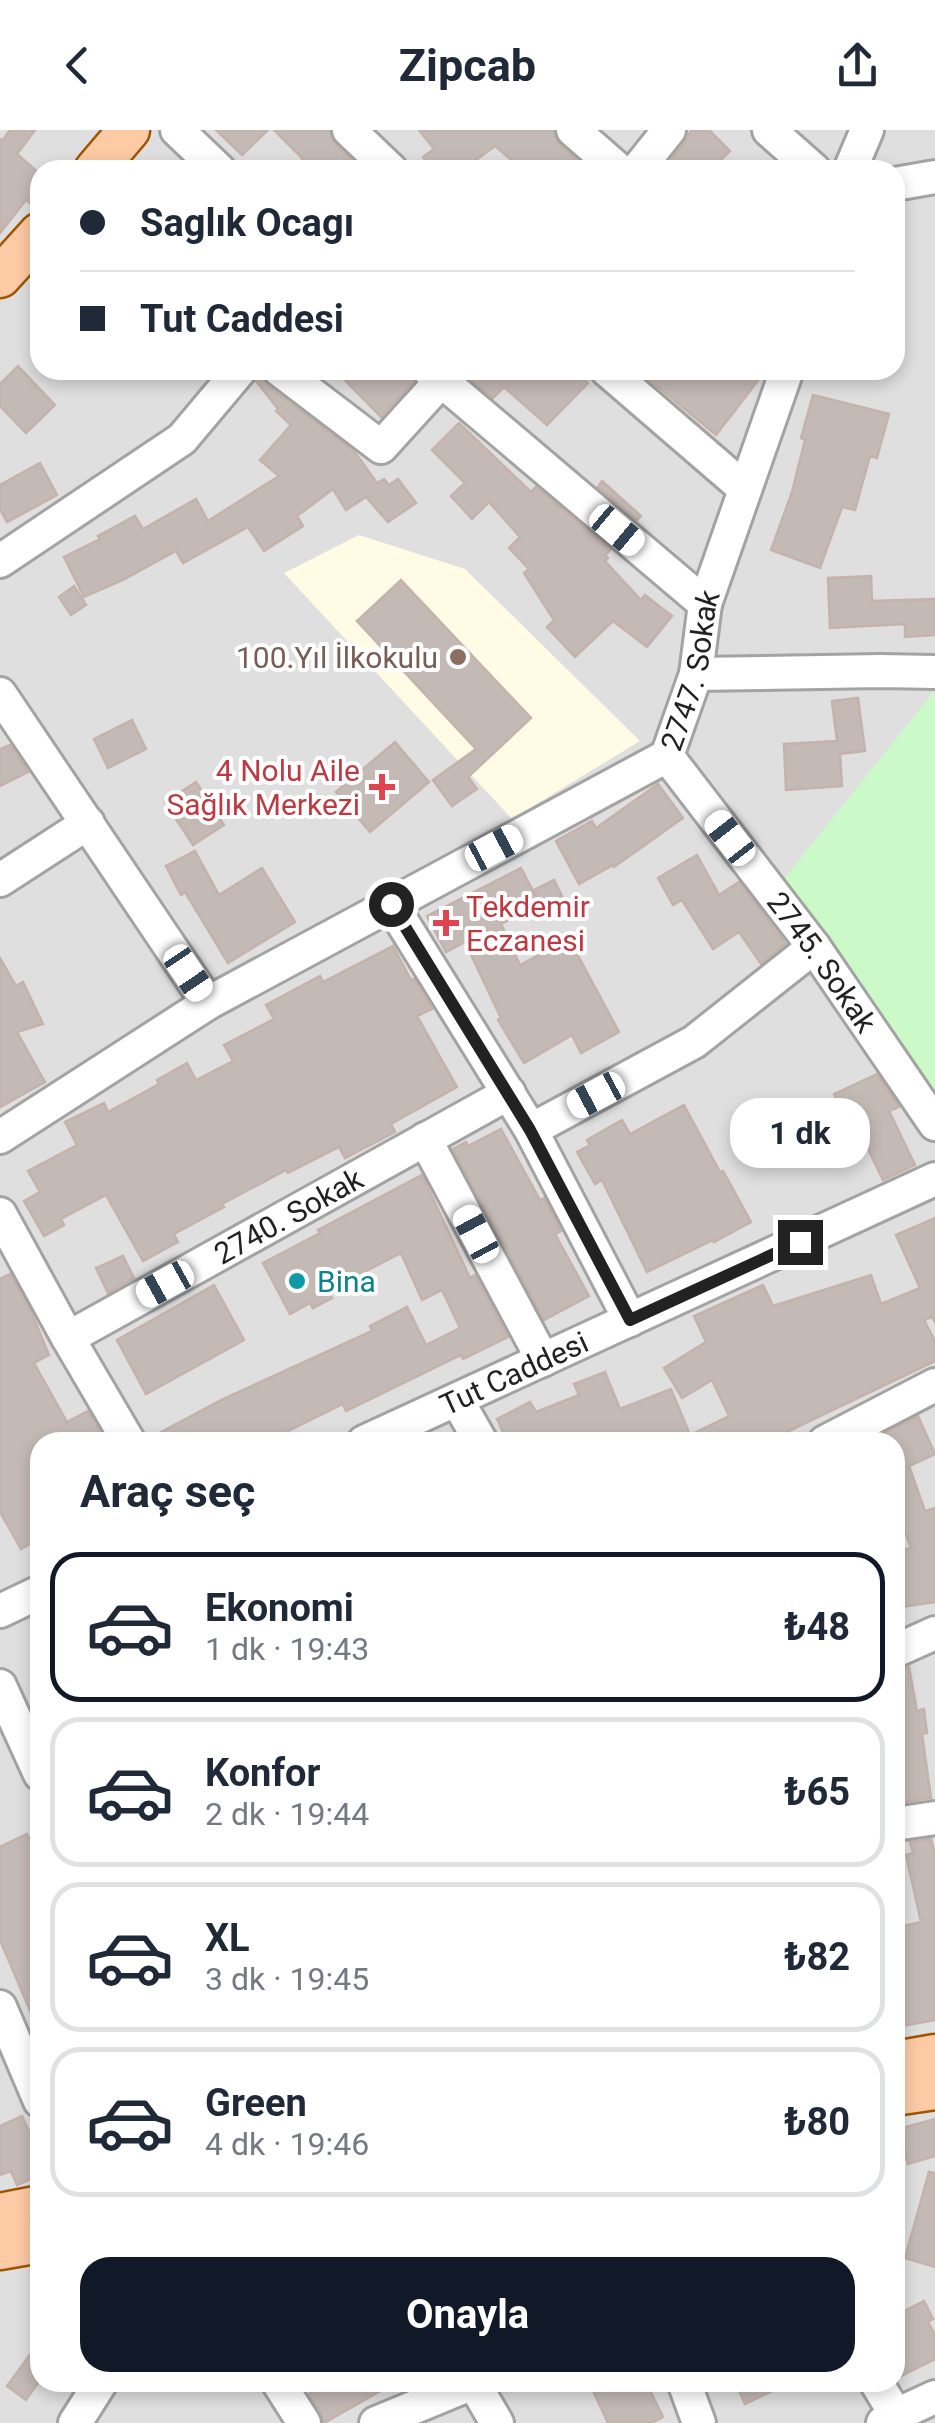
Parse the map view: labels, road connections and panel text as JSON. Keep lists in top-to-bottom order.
{
  "streets": {
    "street": [
      "2747. Sokak",
      "2745. Sokak",
      "2740. Sokak",
      "Tut Caddesi"
    ]
  },
  "crossings": [
    ["2747. Sokak", "2745. Sokak"]
  ],
  "places": {
    "other": ["100.Yıl İlkokulu", "Bina"],
    "health": ["4 Nolu Aile Sağlık Merkezi", "Tekdemir Eczanesi"]
  },
  "page": {
    "header": "Zipcab",
    "banner": ["Saglık Ocagı", "Tut Caddesi"],
    "bubble": "1 dk",
    "heading": "Araç seç",
    "list": [
      {
        "name": "Ekonomi",
        "note": "1 dk · 19:43",
        "value": "₺48"
      },
      {
        "name": "Konfor",
        "note": "2 dk · 19:44",
        "value": "₺65"
      },
      {
        "name": "XL",
        "note": "3 dk · 19:45",
        "value": "₺82"
      },
      {
        "name": "Green",
        "note": "4 dk · 19:46",
        "value": "₺80"
      }
    ],
    "buttons": "Onayla"
  }
}
